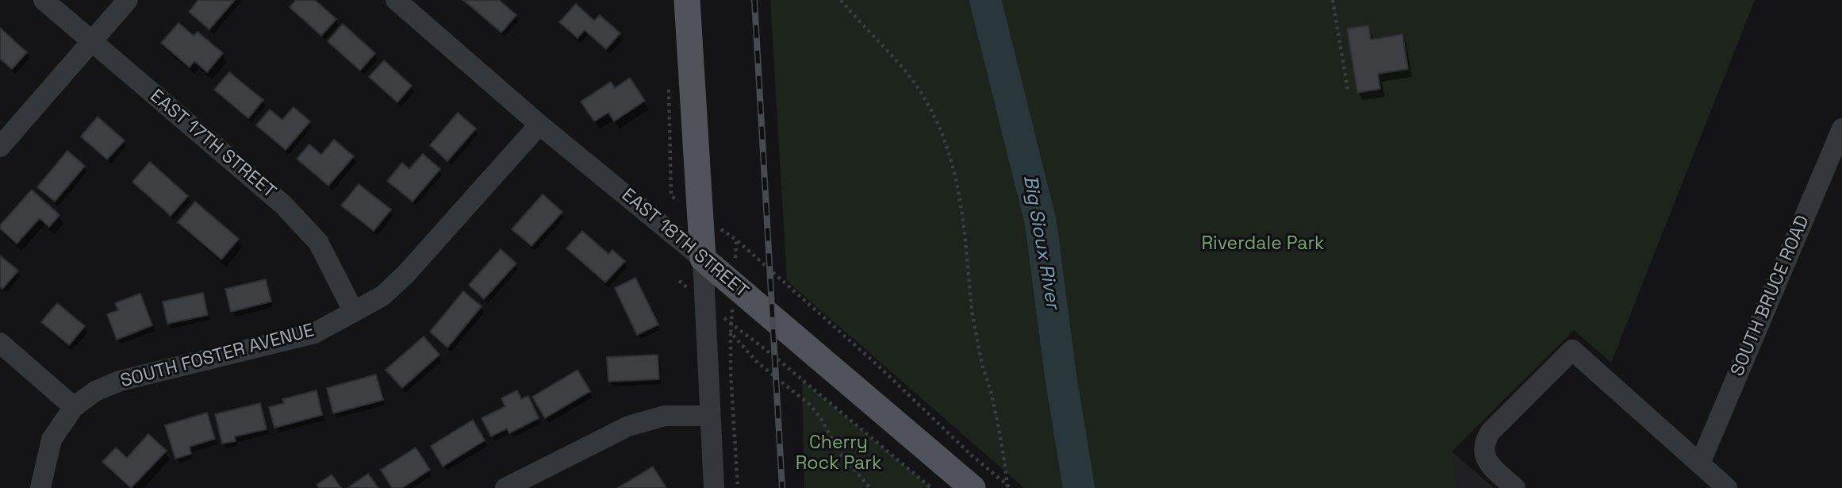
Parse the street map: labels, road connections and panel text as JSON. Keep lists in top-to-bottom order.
{
  "streets": {
    "main road": ["EAST 18TH STREET"],
    "street": ["EAST 17TH STREET", "SOUTH BRUCE ROAD", "SOUTH FOSTER AVENUE"]
  },
  "crossings": [
    ["EAST 17TH STREET", "SOUTH FOSTER AVENUE"],
    ["EAST 18TH STREET", "SOUTH FOSTER AVENUE"]
  ],
  "water": ["Big Sioux River"],
  "parks": ["Riverdale Park", "Cherry Rock Park"]
}
